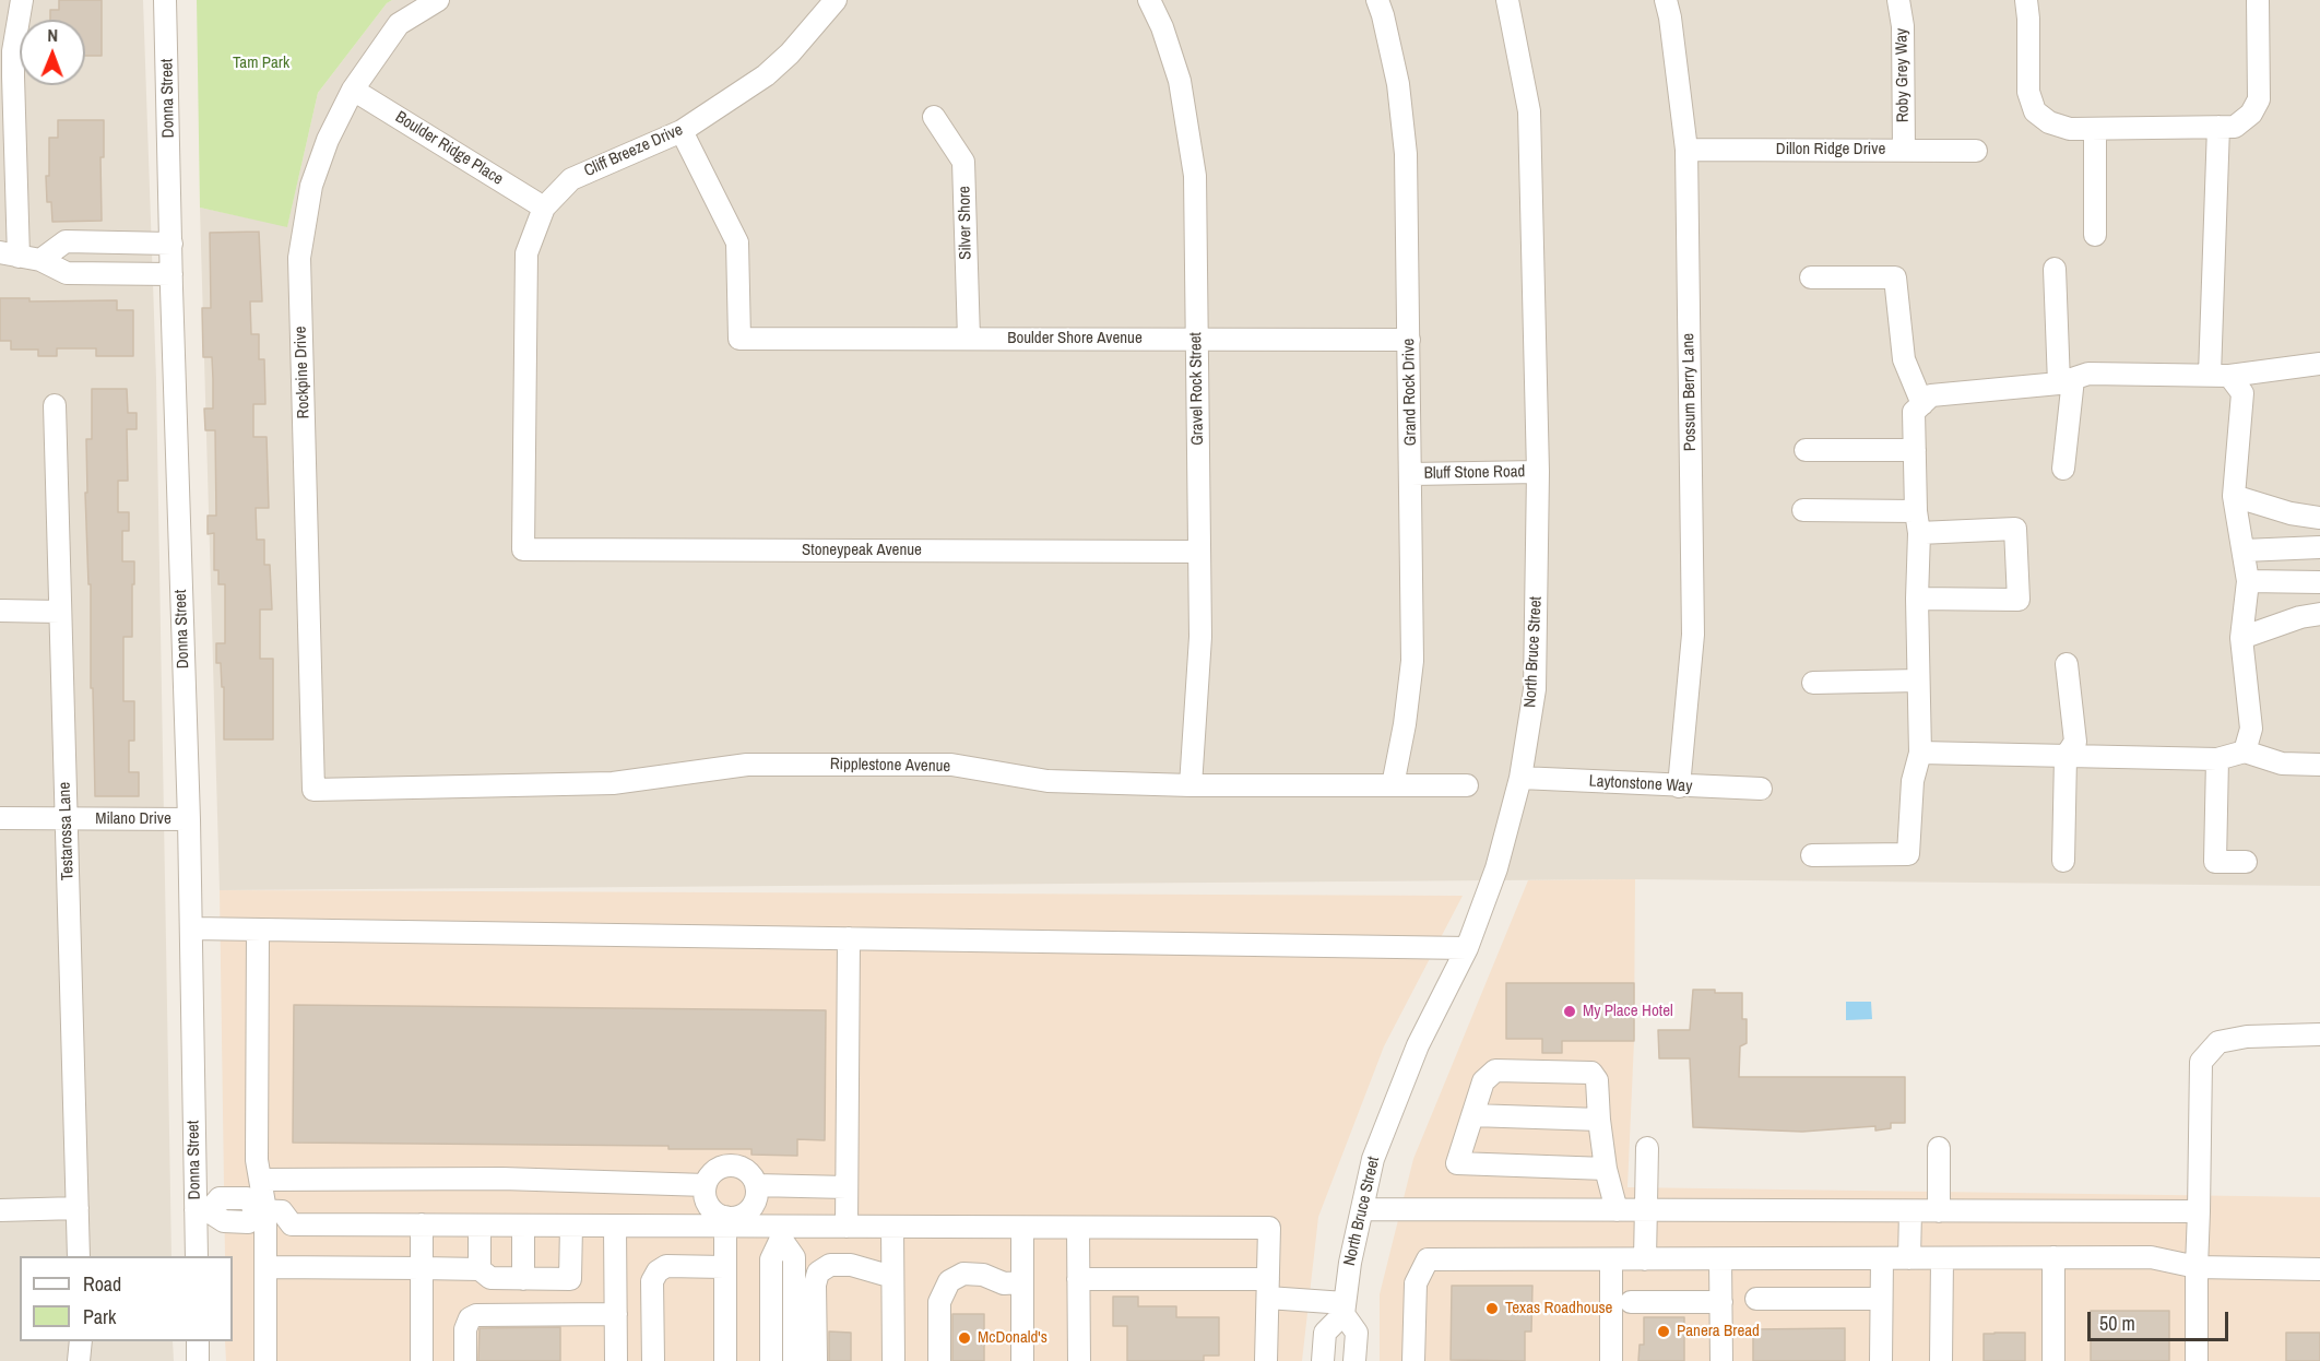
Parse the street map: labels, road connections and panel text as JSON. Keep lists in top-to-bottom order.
{
  "streets": {
    "street": [
      "Roby Grey Way",
      "Donna Street",
      "Boulder Ridge Place",
      "Dillon Ridge Drive",
      "Cliff Breeze Drive",
      "Silver Shore",
      "Boulder Shore Avenue",
      "Rockpine Drive",
      "Gravel Rock Street",
      "Grand Rock Drive",
      "Possum Berry Lane",
      "Bluff Stone Road",
      "Stoneypeak Avenue",
      "North Bruce Street",
      "Ripplestone Avenue",
      "Laytonstone Way",
      "Milano Drive",
      "Testarossa Lane"
    ]
  },
  "crossings": [
    ["Roby Grey Way", "Dillon Ridge Drive"],
    ["Donna Street", "Milano Drive"],
    ["Boulder Ridge Place", "Cliff Breeze Drive"],
    ["Boulder Ridge Place", "Rockpine Drive"],
    ["Dillon Ridge Drive", "Possum Berry Lane"],
    ["Cliff Breeze Drive", "Boulder Shore Avenue"],
    ["Cliff Breeze Drive", "Stoneypeak Avenue"],
    ["Silver Shore", "Boulder Shore Avenue"],
    ["Boulder Shore Avenue", "Gravel Rock Street"],
    ["Boulder Shore Avenue", "Grand Rock Drive"],
    ["Rockpine Drive", "Ripplestone Avenue"],
    ["Gravel Rock Street", "Stoneypeak Avenue"],
    ["Gravel Rock Street", "Ripplestone Avenue"],
    ["Grand Rock Drive", "Bluff Stone Road"],
    ["Grand Rock Drive", "Ripplestone Avenue"],
    ["Possum Berry Lane", "Laytonstone Way"],
    ["Bluff Stone Road", "North Bruce Street"],
    ["North Bruce Street", "Laytonstone Way"],
    ["Milano Drive", "Testarossa Lane"]
  ],
  "parks": ["Tam Park"],
  "places": [
    "My Place Hotel",
    "Texas Roadhouse",
    "Panera Bread",
    "McDonald's"
  ],
  "legend": ["Road", "Park"],
  "scale_bar": "50 m",
  "north": "top"
}
